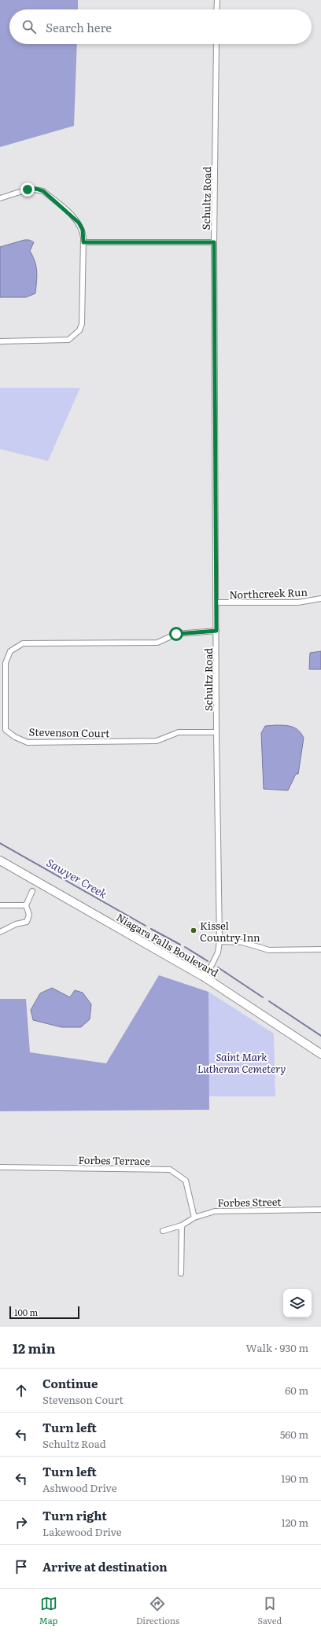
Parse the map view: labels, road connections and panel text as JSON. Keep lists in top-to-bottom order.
{
  "streets": {
    "main road": ["Niagara Falls Boulevard"],
    "street": [
      "Schultz Road",
      "Northcreek Run",
      "Stevenson Court",
      "Forbes Terrace",
      "Forbes Street"
    ]
  },
  "crossings": [
    ["Schultz Road", "Northcreek Run"],
    ["Schultz Road", "Stevenson Court"],
    ["Schultz Road", "Niagara Falls Boulevard"],
    ["Forbes Terrace", "Forbes Street"]
  ],
  "water": ["Sawyer Creek"],
  "parks": ["Saint Mark Lutheran Cemetery"],
  "places": ["Kissel Country Inn"],
  "scale_bar": "100 m",
  "page": {
    "search": "Search here",
    "scale": "100 m",
    "heading": ["12 min", "Walk · 930 m"],
    "list": [
      ["Continue", "Stevenson Court", "60 m"],
      ["Turn left", "Schultz Road", "560 m"],
      ["Turn left", "Ashwood Drive", "190 m"],
      ["Turn right", "Lakewood Drive", "120 m"],
      "Arrive at destination"
    ],
    "nav": ["Map", "Directions", "Saved"]
  }
}
